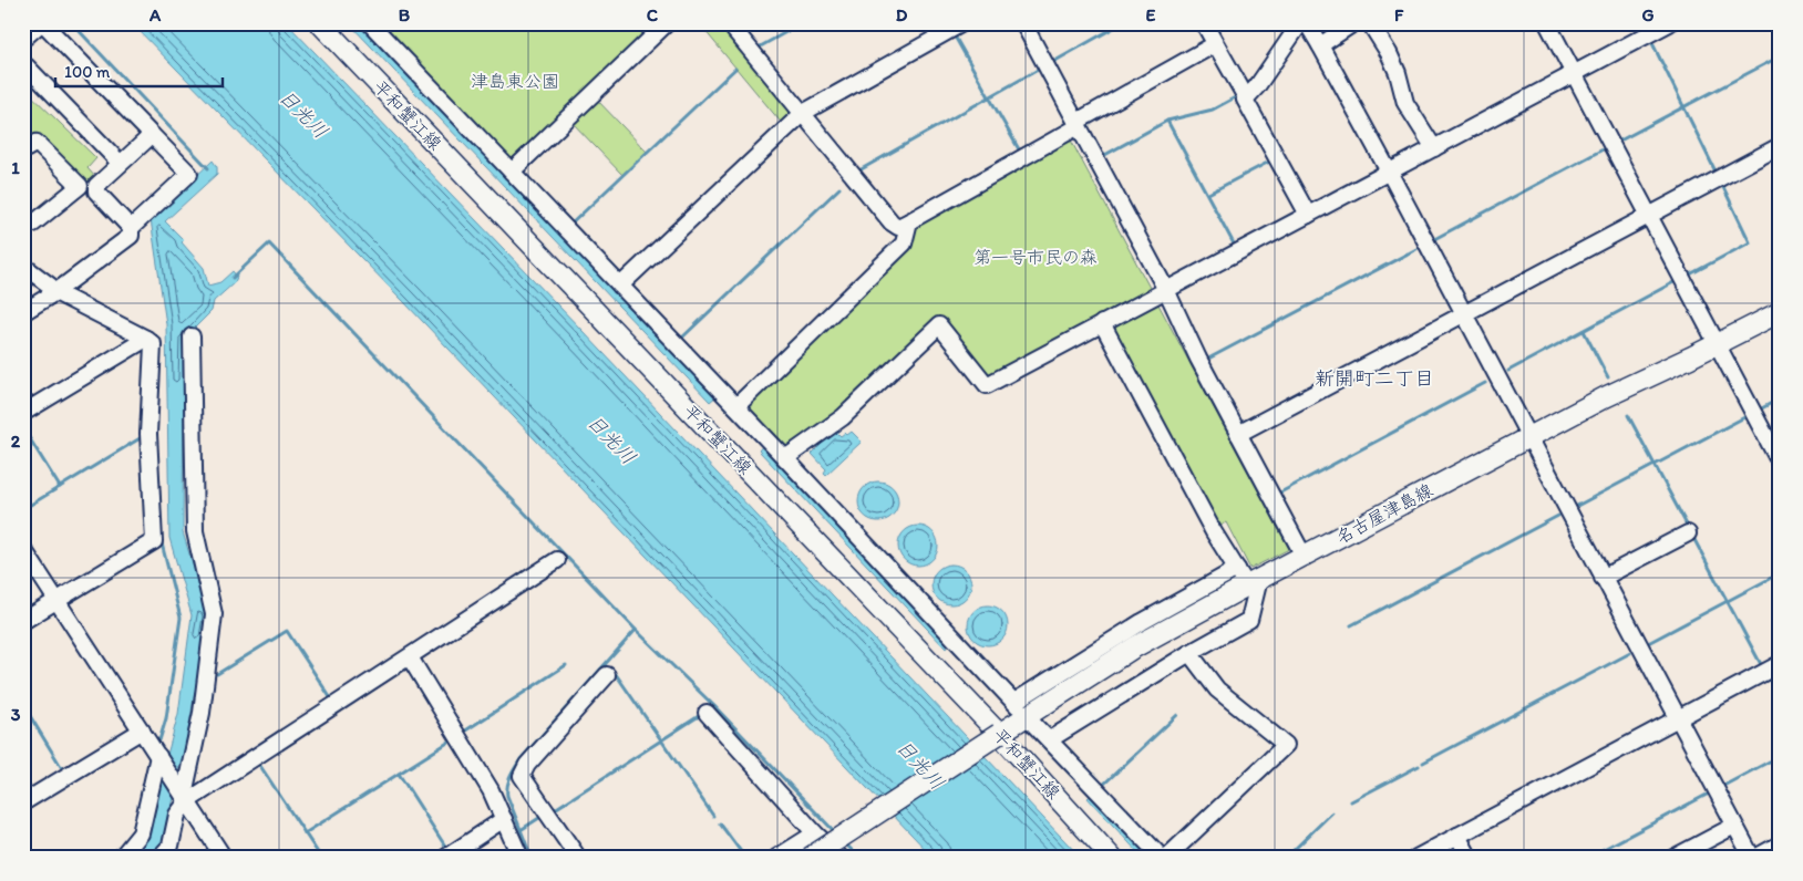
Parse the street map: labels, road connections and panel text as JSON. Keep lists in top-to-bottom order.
{
  "streets": {
    "main road": ["平和蟹江線", "名古屋津島線"]
  },
  "crossings": [
    ["平和蟹江線", "名古屋津島線"]
  ],
  "districts": ["新開町二丁目"],
  "water": ["日光川"],
  "parks": ["津島東公園", "第一号市民の森"],
  "scale_bar": "100 m",
  "grid": {
    "columns": [
      "A",
      "B",
      "C",
      "D",
      "E",
      "F",
      "G"
    ],
    "rows": ["1", "2", "3"]
  }
}
